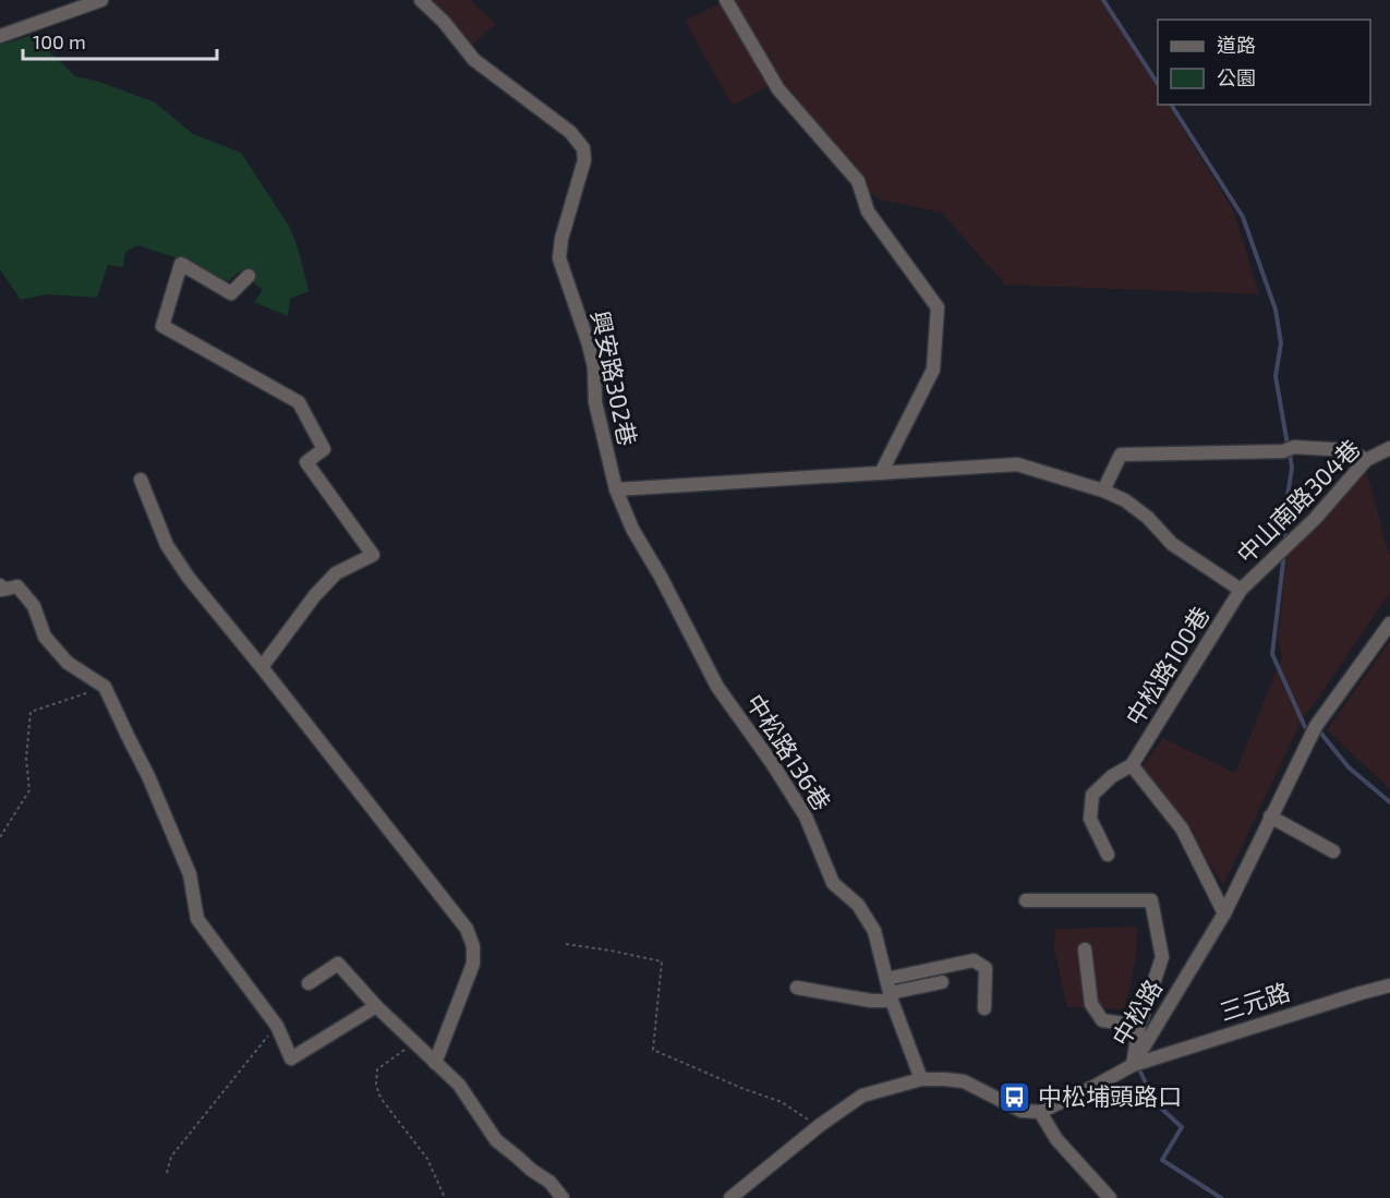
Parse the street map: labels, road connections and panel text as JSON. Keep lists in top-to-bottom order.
{
  "streets": {
    "street": [
      "興安路302巷",
      "中山南路304巷",
      "中松路100巷",
      "中松路136巷",
      "三元路",
      "中松路"
    ]
  },
  "crossings": [
    ["興安路302巷", "中松路136巷"],
    ["中山南路304巷", "中松路100巷"],
    ["三元路", "中松路"]
  ],
  "places": {
    "bus stop": ["中松埔頭路口"]
  },
  "legend": ["道路", "公園"],
  "scale_bar": "100 m"
}
